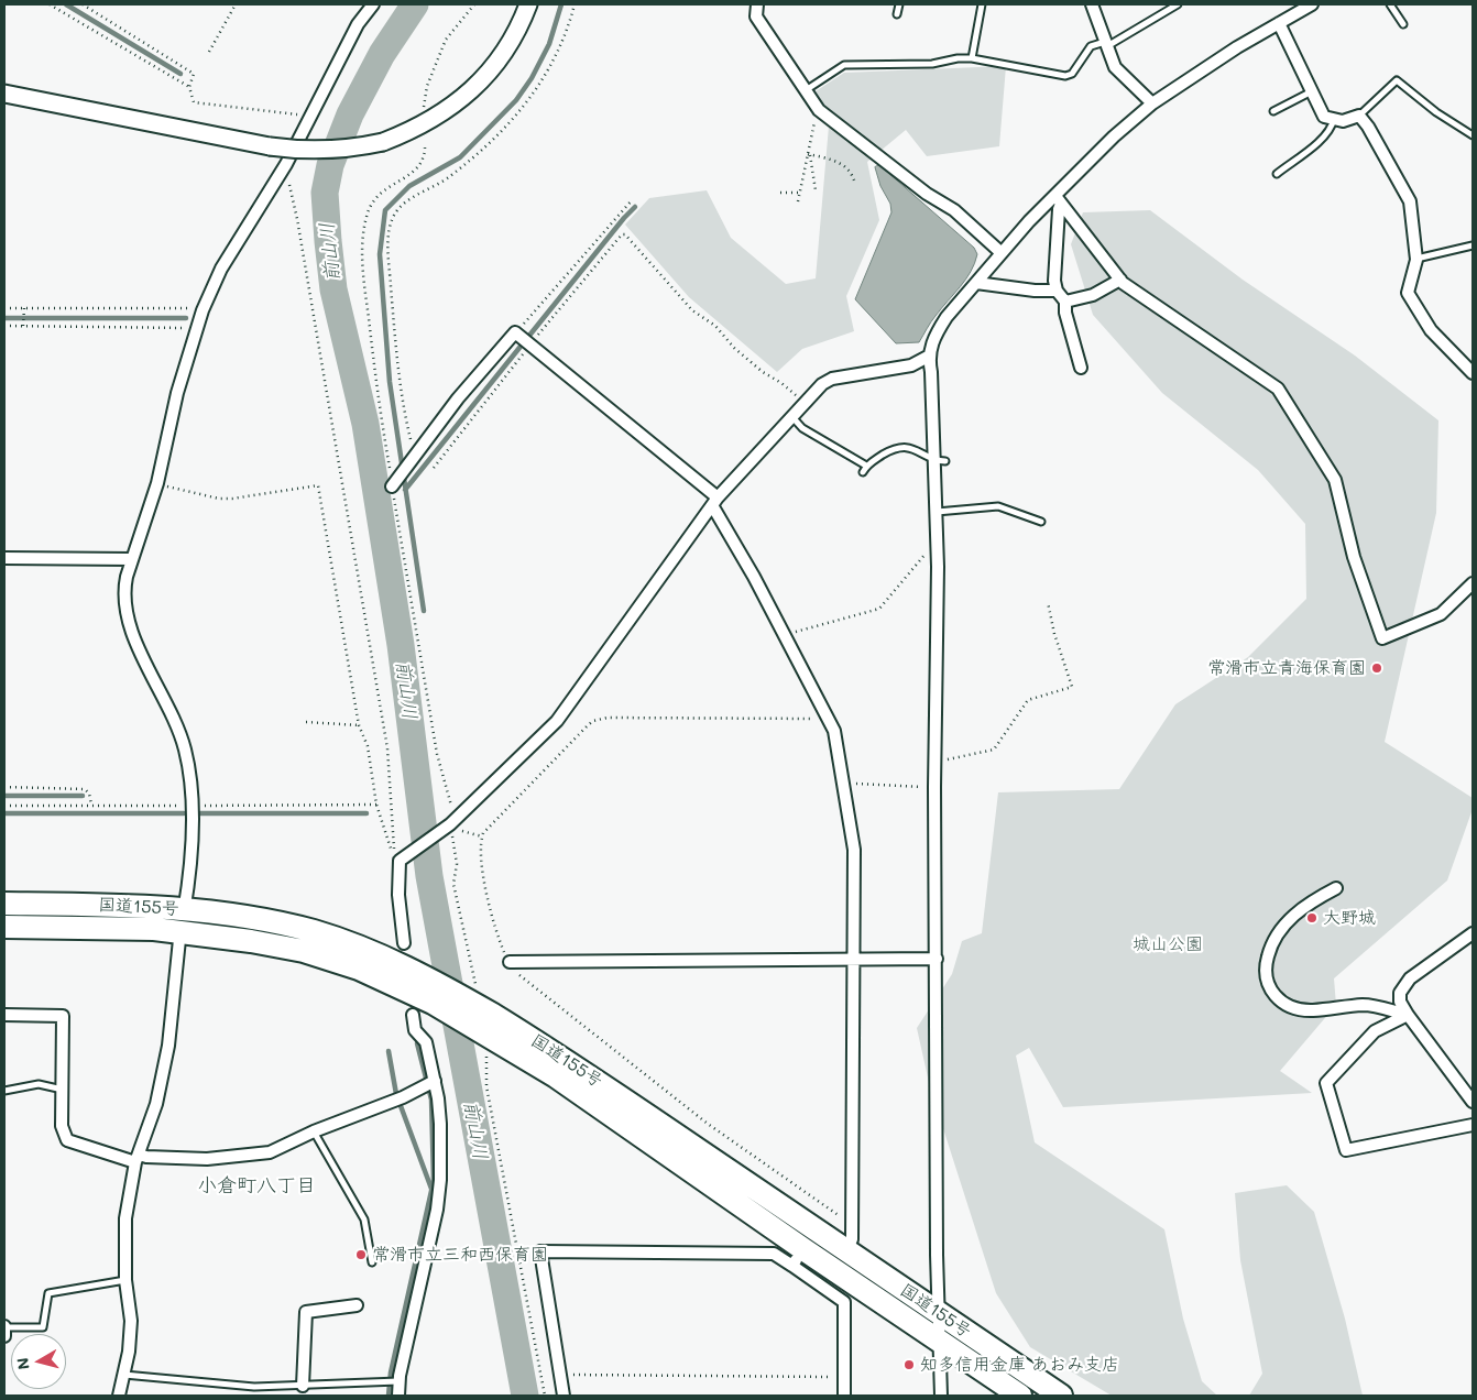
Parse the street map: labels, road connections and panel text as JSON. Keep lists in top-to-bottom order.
{
  "streets": {
    "highway": ["国道155号"]
  },
  "districts": ["小倉町八丁目"],
  "water": ["前山川"],
  "parks": ["城山公園"],
  "places": [
    "常滑市立青海保育園",
    "大野城",
    "常滑市立三和西保育園",
    "知多信用金庫 あおみ支店"
  ],
  "north": "left"
}
